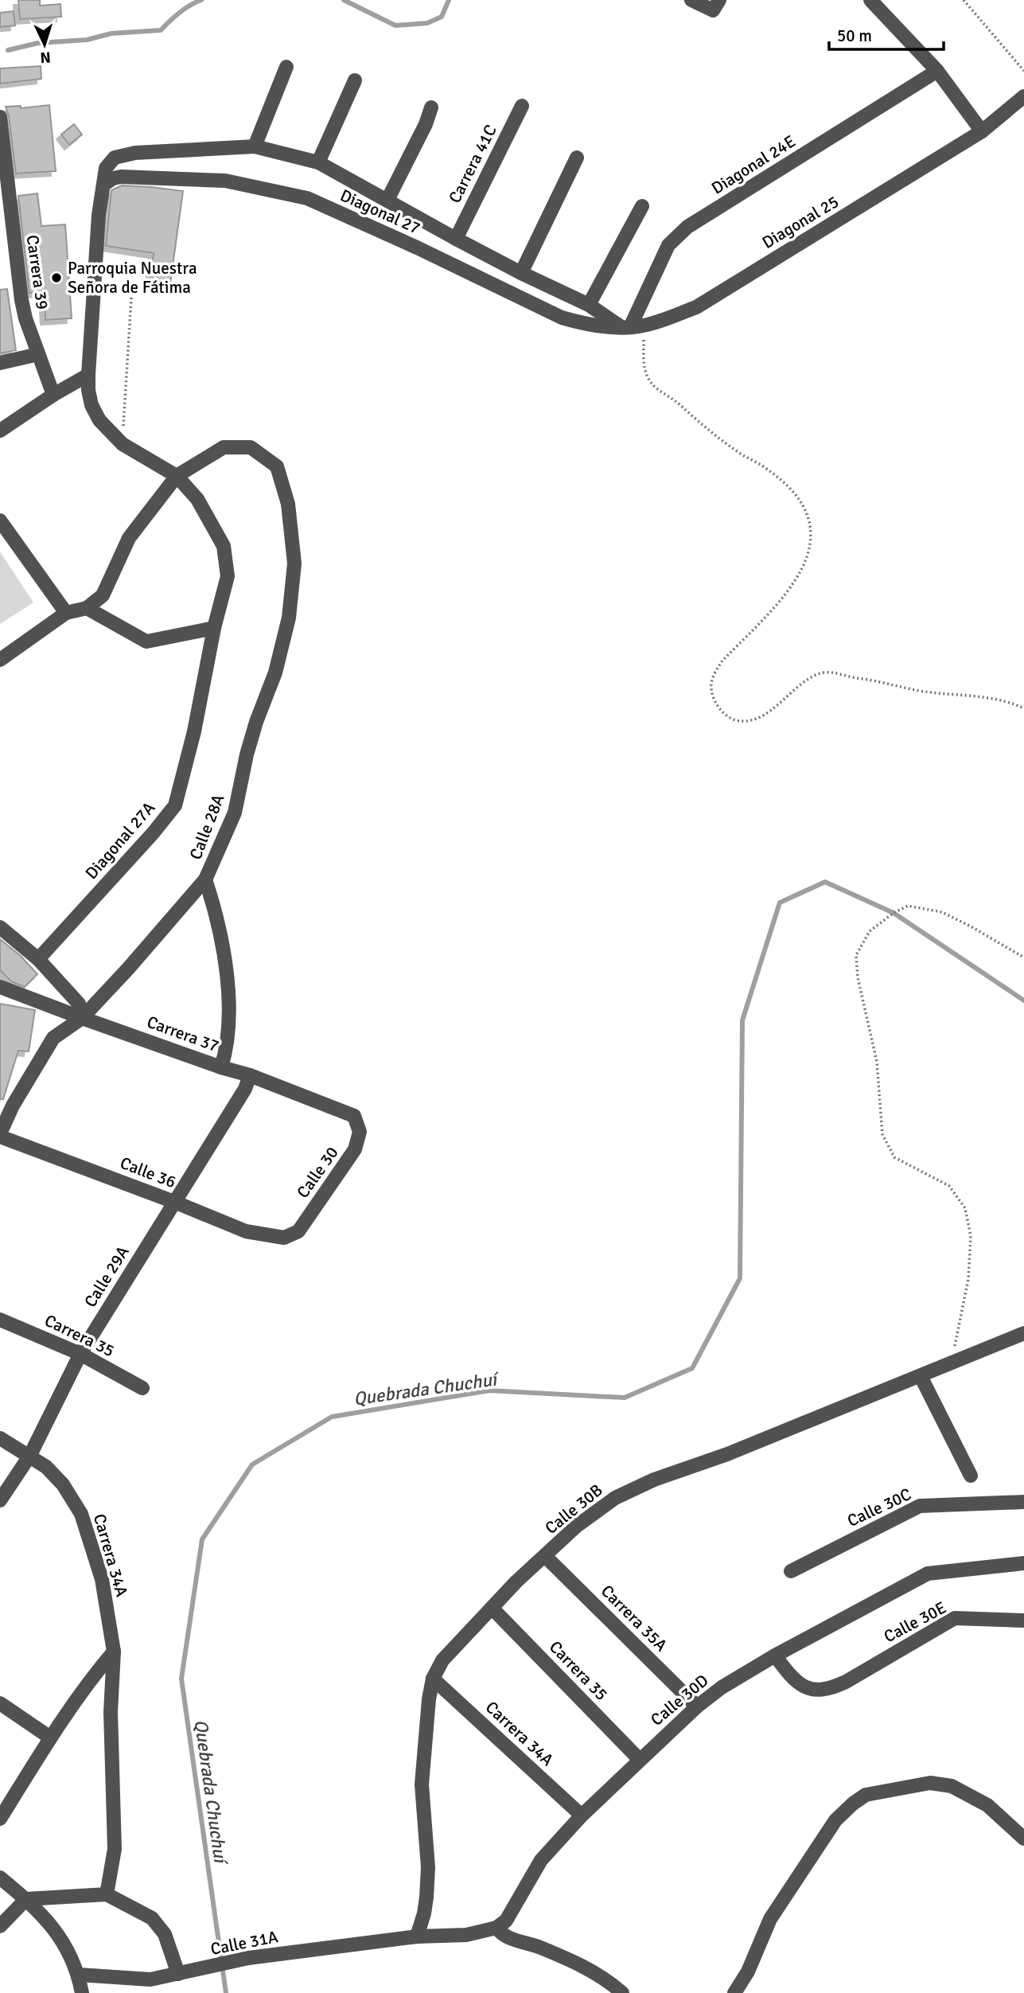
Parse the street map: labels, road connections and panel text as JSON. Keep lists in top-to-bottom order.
{
  "streets": {
    "street": [
      "Carrera 41C",
      "Diagonal 24E",
      "Diagonal 27",
      "Diagonal 25",
      "Carrera 39",
      "Calle 28A",
      "Diagonal 27A",
      "Carrera 37",
      "Calle 36",
      "Calle 30",
      "Calle 29A",
      "Carrera 35",
      "Calle 30C",
      "Calle 30B",
      "Carrera 34A",
      "Carrera 35A",
      "Calle 30E",
      "Calle 30D",
      "Calle 31A"
    ]
  },
  "crossings": [
    ["Carrera 41C", "Diagonal 27A"],
    ["Diagonal 24E", "Diagonal 27"],
    ["Diagonal 24E", "Diagonal 25"],
    ["Diagonal 24E", "Diagonal 27A"],
    ["Diagonal 27", "Diagonal 25"],
    ["Diagonal 27", "Diagonal 27A"],
    ["Diagonal 25", "Diagonal 27A"],
    ["Calle 28A", "Diagonal 27A"],
    ["Calle 28A", "Carrera 37"],
    ["Calle 28A", "Calle 36"],
    ["Carrera 37", "Calle 30"],
    ["Carrera 37", "Calle 29A"],
    ["Calle 36", "Calle 30"],
    ["Calle 36", "Calle 29A"],
    ["Calle 29A", "Carrera 35"],
    ["Calle 29A", "Carrera 34A"],
    ["Carrera 35", "Calle 30B"],
    ["Carrera 35", "Calle 30D"],
    ["Calle 30B", "Carrera 34A"],
    ["Calle 30B", "Carrera 35A"],
    ["Calle 30B", "Calle 31A"],
    ["Carrera 34A", "Calle 30D"],
    ["Carrera 35A", "Calle 30D"],
    ["Calle 30E", "Calle 30D"]
  ],
  "water": ["Quebrada Chuchuí"],
  "places": ["Parroquia Nuestra Señora de Fátima"],
  "scale_bar": "50 m",
  "north": "bottom"
}
